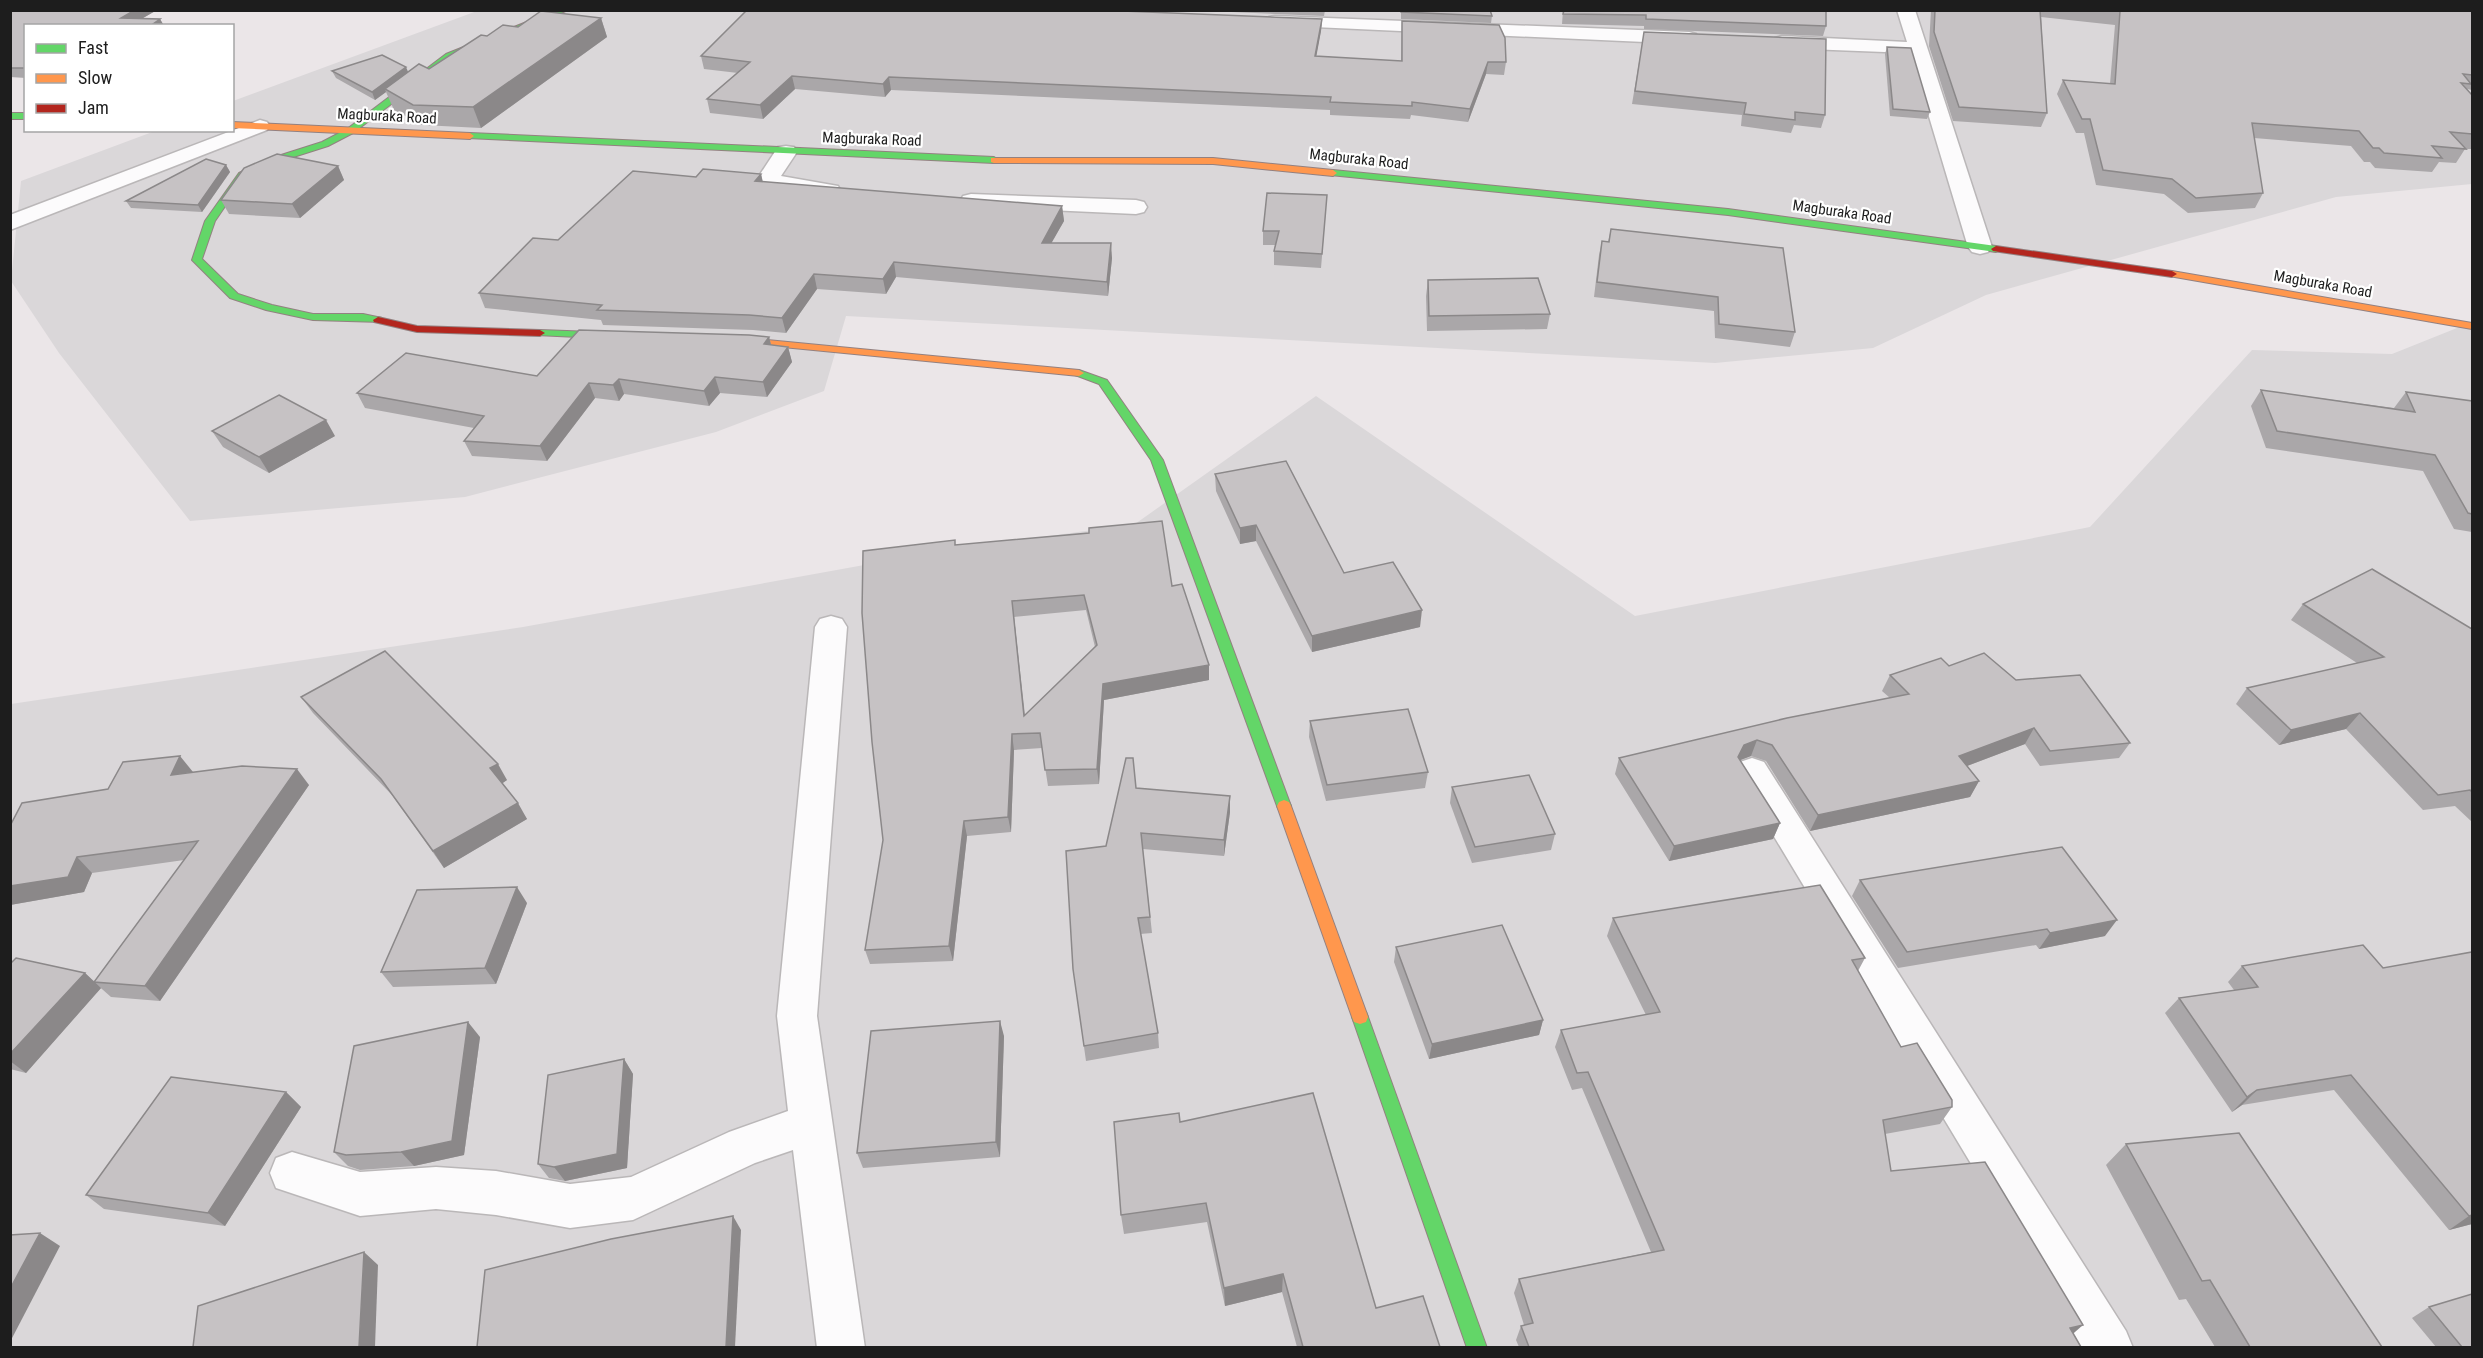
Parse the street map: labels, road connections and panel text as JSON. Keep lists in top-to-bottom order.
{
  "streets": {
    "street": ["Magburaka Road"]
  },
  "legend": ["Fast", "Slow", "Jam"]
}
